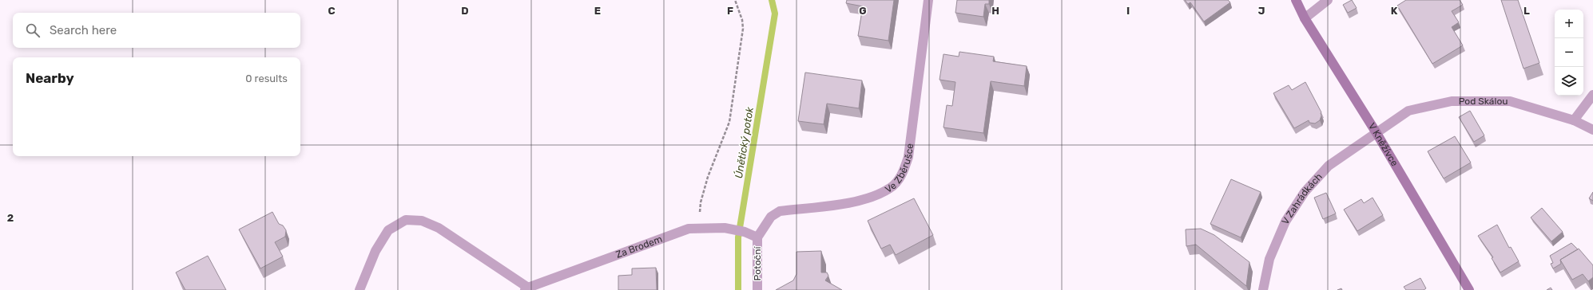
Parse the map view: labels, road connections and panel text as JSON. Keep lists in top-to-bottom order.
{
  "streets": {
    "street": [
      "Pod Skálou",
      "V Kněžívce",
      "Ve Zběrušce",
      "V Zahrádkách",
      "Za Brodem",
      "Potoční"
    ]
  },
  "crossings": [
    ["Pod Skálou", "V Kněžívce"],
    ["Pod Skálou", "V Zahrádkách"],
    ["V Kněžívce", "V Zahrádkách"],
    ["Ve Zběrušce", "Za Brodem"],
    ["Ve Zběrušce", "Potoční"],
    ["Za Brodem", "Potoční"]
  ],
  "water": ["Únětický potok"],
  "page": {
    "map_buttons": ["+", "−"],
    "search": "Search here",
    "heading": ["Nearby", "0 results"]
  },
  "grid": {
    "columns": [
      "C",
      "D",
      "E",
      "F",
      "G",
      "H",
      "I",
      "J",
      "K",
      "L"
    ],
    "rows": ["2"]
  }
}
